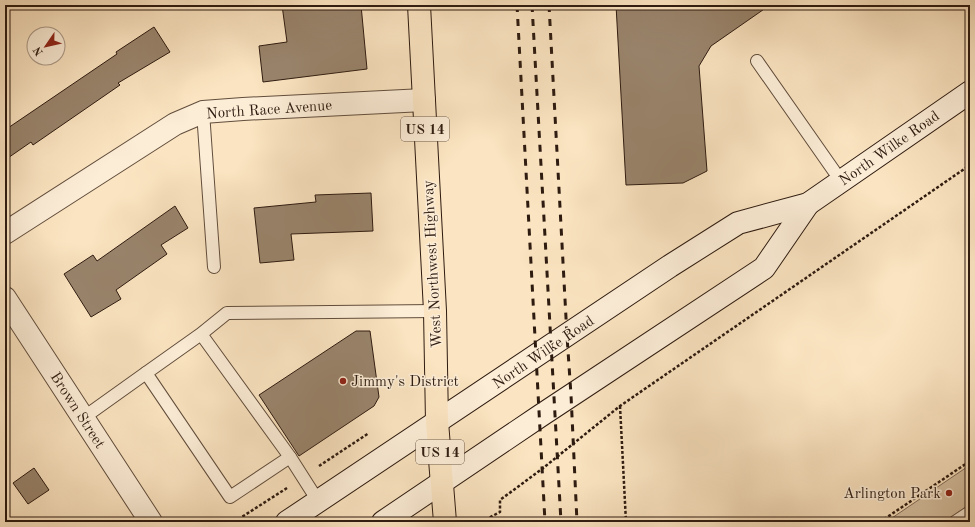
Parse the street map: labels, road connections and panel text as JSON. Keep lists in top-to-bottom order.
{
  "streets": {
    "main road": [
      "North Race Avenue",
      "US 14",
      "North Wilke Road",
      "West Northwest Highway",
      "Brown Street"
    ]
  },
  "crossings": [
    ["North Race Avenue", "West Northwest Highway"],
    ["North Wilke Road", "West Northwest Highway"]
  ],
  "places": ["Jimmy's District", "Arlington Park"],
  "north": "bottom left"
}
